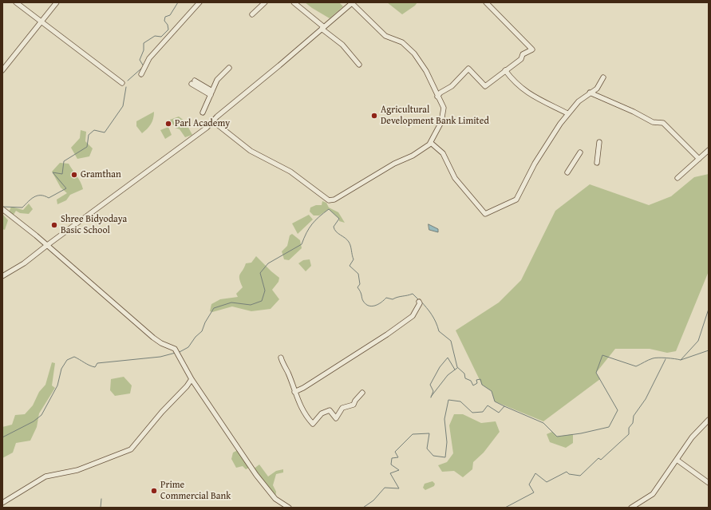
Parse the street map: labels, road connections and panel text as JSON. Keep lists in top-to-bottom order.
{
  "places": [
    "Agricultural Development Bank Limited",
    "Parl Academy",
    "Gramthan",
    "Shree Bidyodaya Basic School",
    "Prime Commercial Bank"
  ]
}
